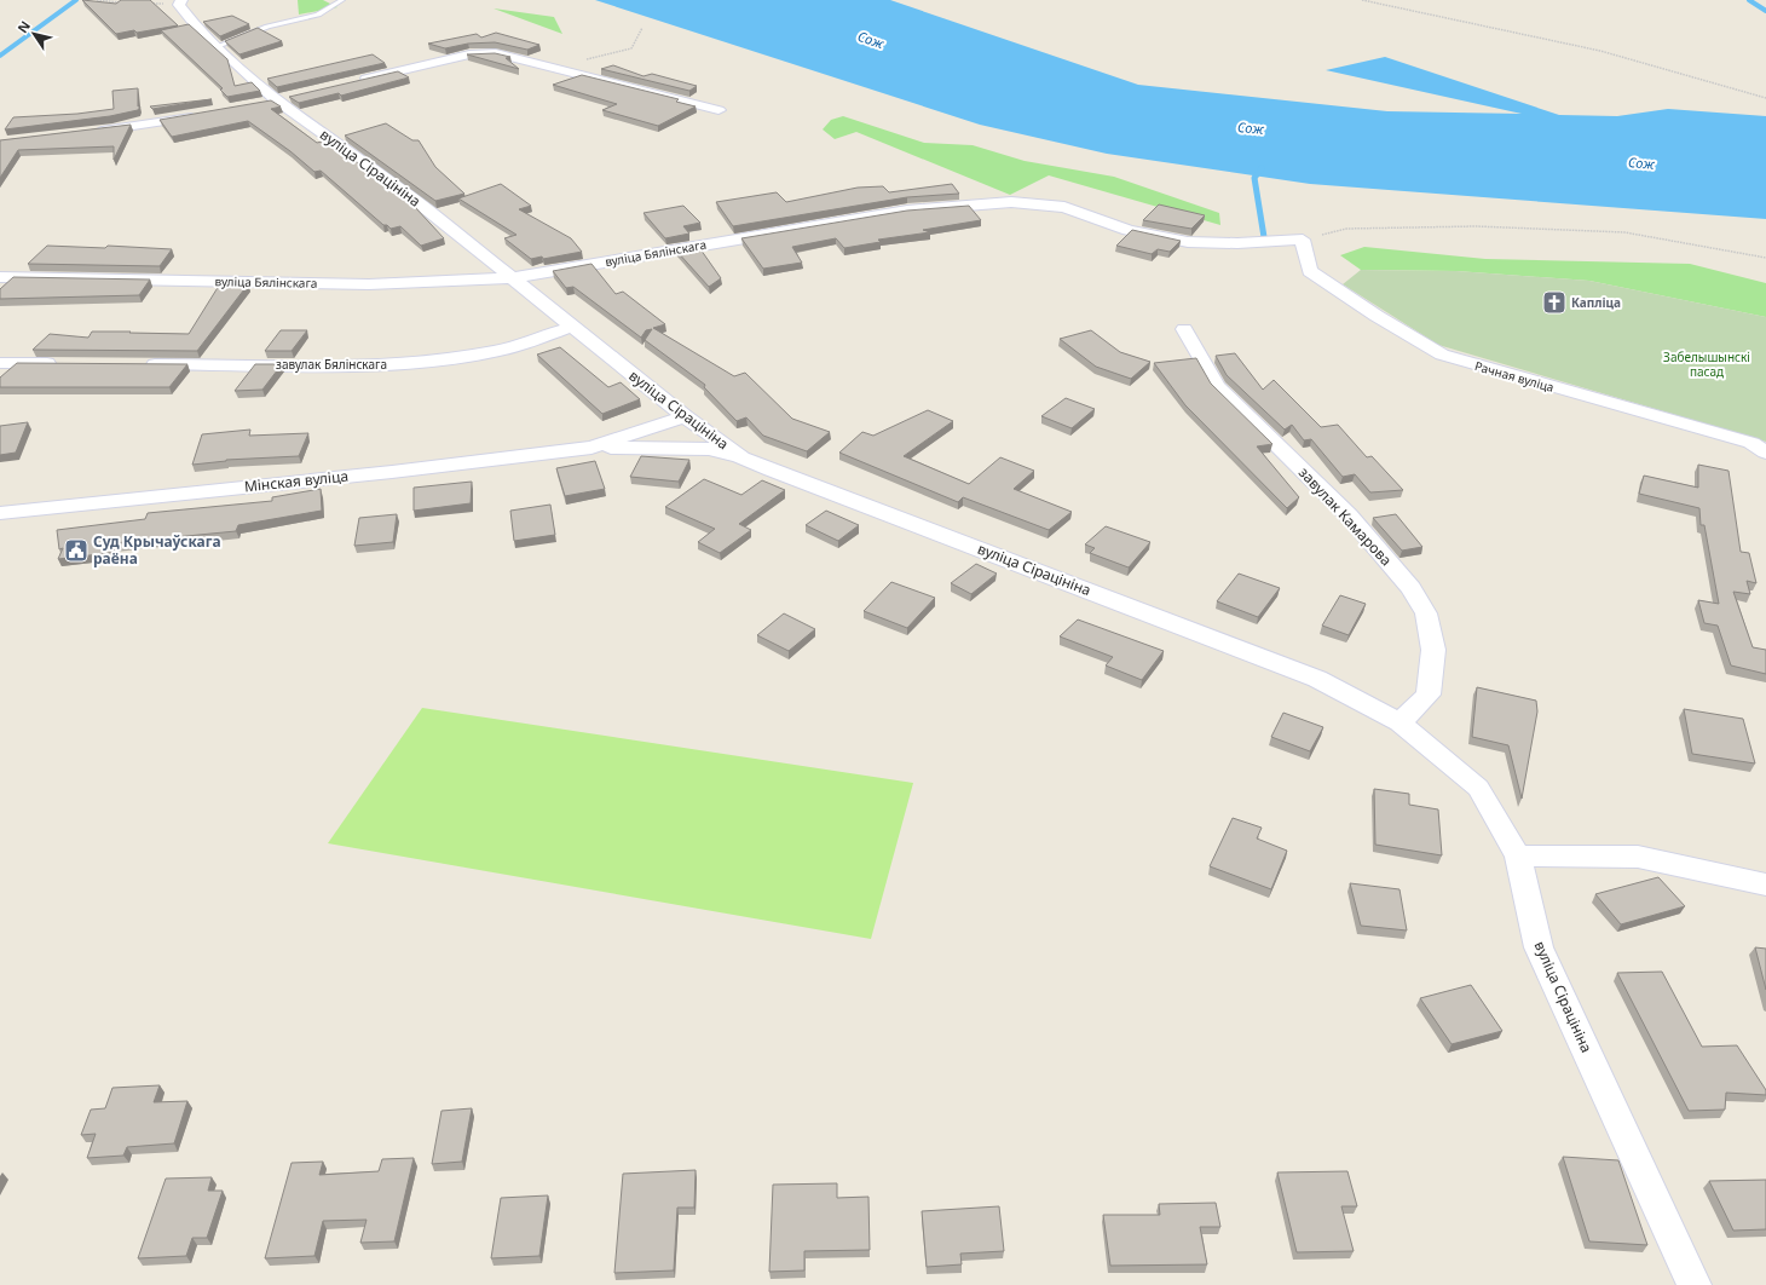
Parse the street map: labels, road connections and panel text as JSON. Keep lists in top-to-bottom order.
{
  "streets": {
    "street": [
      "вуліца Сірацініна",
      "вуліца Бялінскага",
      "завулак Бялінскага",
      "Рачная вуліца",
      "Мінская вуліца",
      "завулак Камарова"
    ]
  },
  "crossings": [
    ["вуліца Сірацініна", "вуліца Бялінскага"],
    ["вуліца Сірацініна", "завулак Бялінскага"],
    ["вуліца Сірацініна", "Мінская вуліца"],
    ["вуліца Сірацініна", "завулак Камарова"],
    ["вуліца Бялінскага", "Рачная вуліца"]
  ],
  "water": ["Сож"],
  "parks": ["Забелышынскі пасад"],
  "places": {
    "church": ["Капліца"],
    "public building": ["Суд Крычаўскага раёна"]
  },
  "north": "top left"
}
